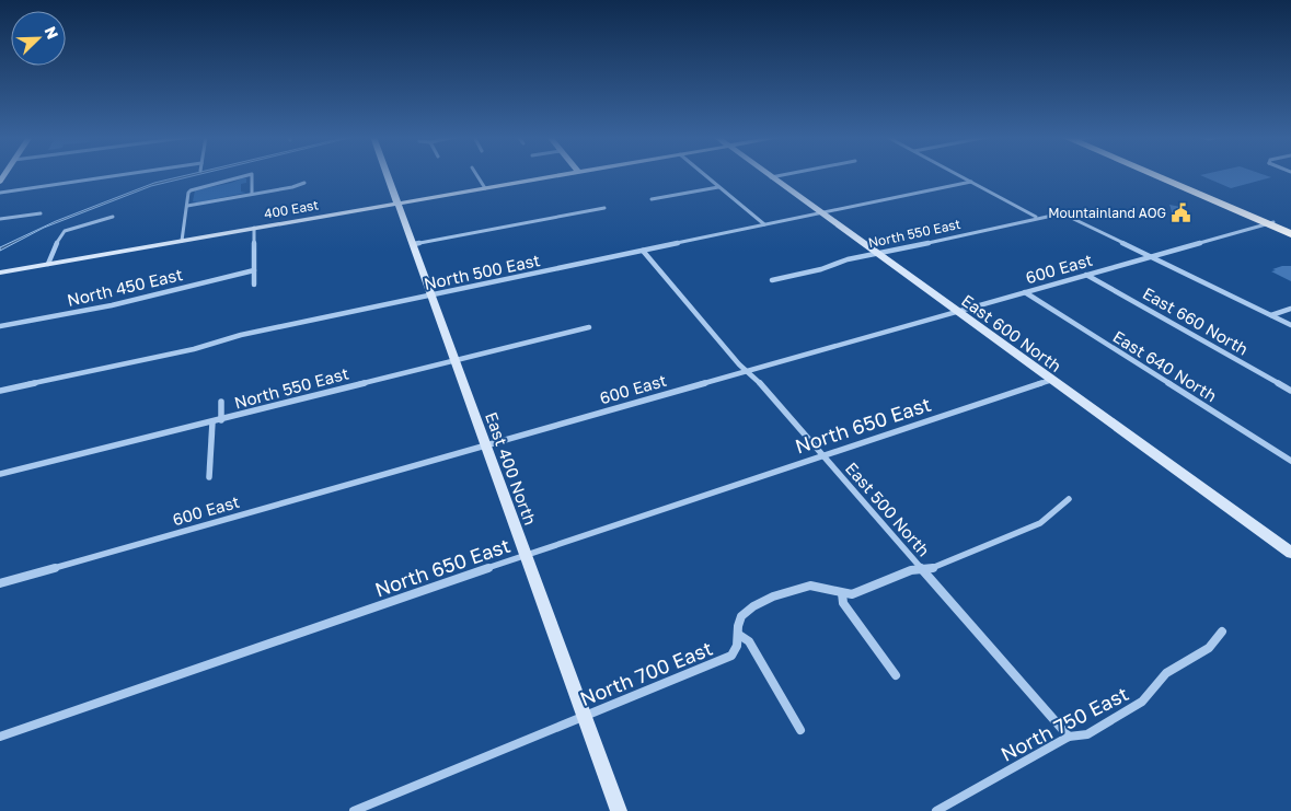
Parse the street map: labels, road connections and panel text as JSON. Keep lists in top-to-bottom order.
{
  "streets": {
    "street": [
      "400 East",
      "North 550 East",
      "600 East",
      "North 500 East",
      "North 450 East",
      "East 660 North",
      "East 600 North",
      "East 640 North",
      "North 650 East",
      "East 400 North",
      "East 500 North",
      "North 700 East",
      "North 750 East"
    ]
  },
  "crossings": [
    ["400 East", "East 400 North"],
    ["North 550 East", "600 East"],
    ["North 550 East", "East 600 North"],
    ["North 550 East", "East 400 North"],
    ["600 East", "East 660 North"],
    ["600 East", "East 600 North"],
    ["600 East", "East 640 North"],
    ["600 East", "East 400 North"],
    ["600 East", "East 500 North"],
    ["North 500 East", "East 600 North"],
    ["North 500 East", "East 400 North"],
    ["North 500 East", "East 500 North"],
    ["East 600 North", "North 650 East"],
    ["North 650 East", "East 400 North"],
    ["North 650 East", "East 500 North"],
    ["East 400 North", "North 700 East"],
    ["East 500 North", "North 700 East"],
    ["East 500 North", "North 750 East"]
  ],
  "places": {
    "public building": ["Mountainland AOG"]
  },
  "north": "top right"
}
